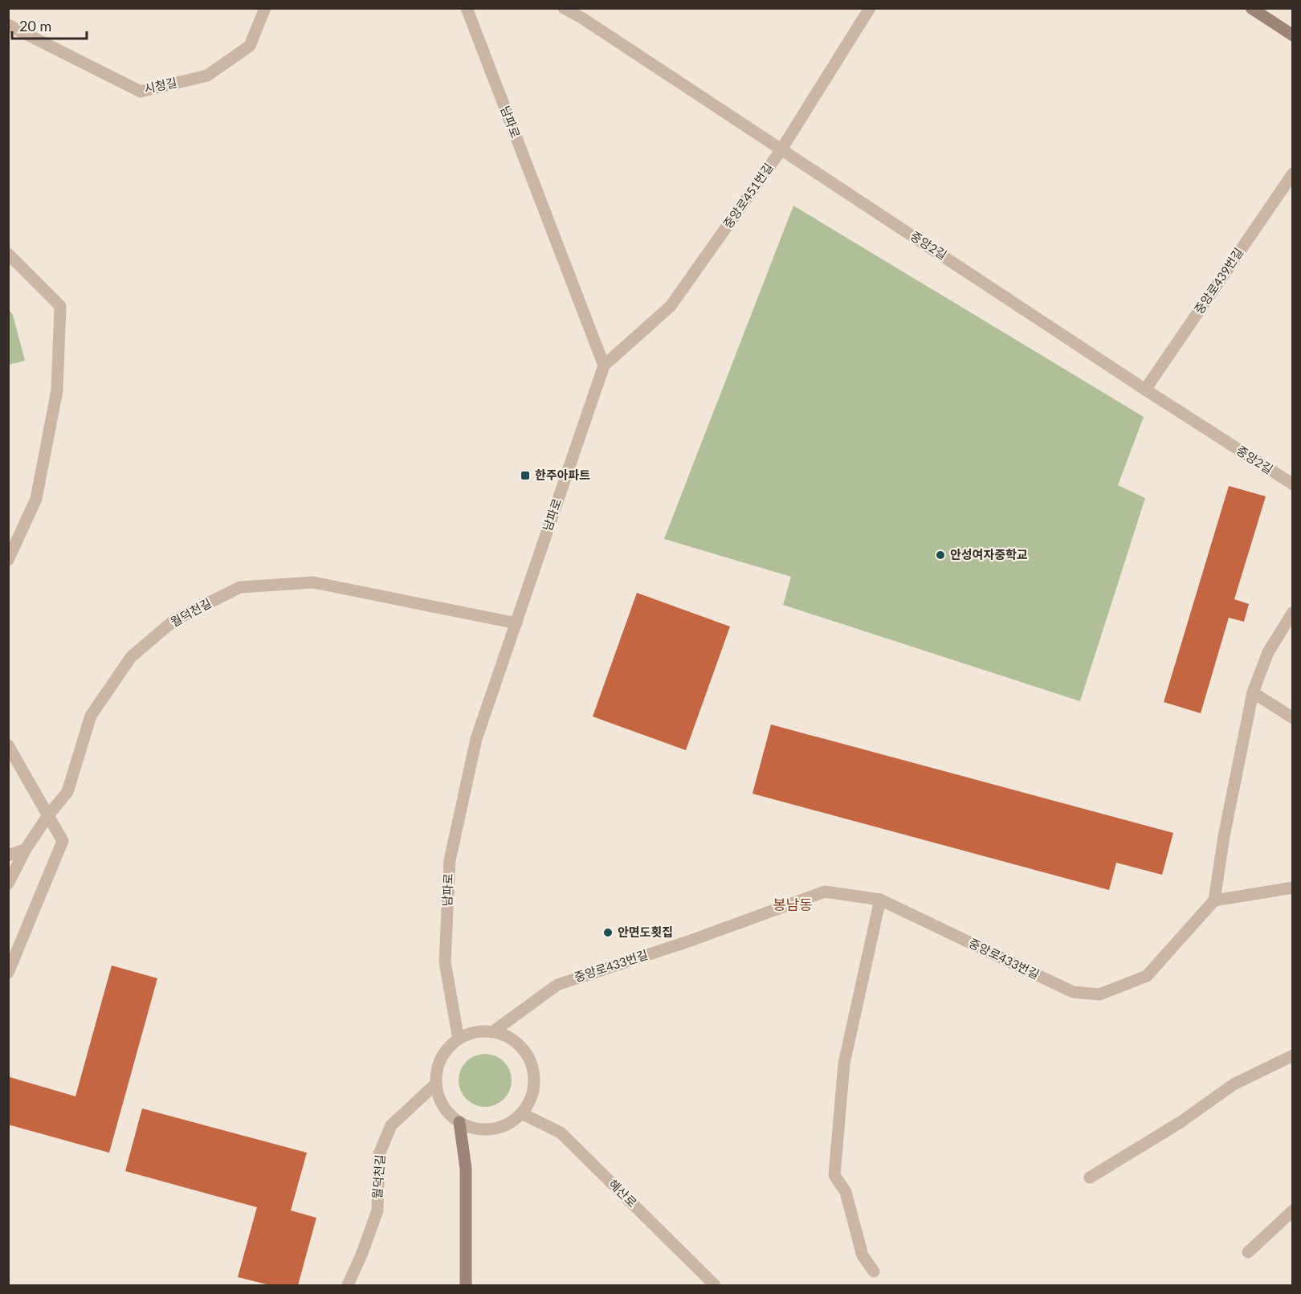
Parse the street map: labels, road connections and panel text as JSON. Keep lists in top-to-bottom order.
{
  "streets": {
    "street": [
      "시청길",
      "남파로",
      "중앙로451번길",
      "중앙2길",
      "중앙로439번길",
      "월덕천길",
      "중앙로433번길",
      "혜산로"
    ]
  },
  "crossings": [
    ["남파로", "중앙로451번길"],
    ["남파로", "월덕천길"],
    ["남파로", "중앙로433번길"],
    ["남파로", "혜산로"],
    ["중앙로451번길", "중앙2길"],
    ["중앙2길", "중앙로439번길"],
    ["월덕천길", "중앙로433번길"],
    ["월덕천길", "혜산로"],
    ["중앙로433번길", "혜산로"]
  ],
  "districts": ["봉남동"],
  "places": {
    "transit": ["한주아파트"],
    "other": ["안성여자중학교", "안면도횟집"]
  },
  "scale_bar": "20 m"
}
